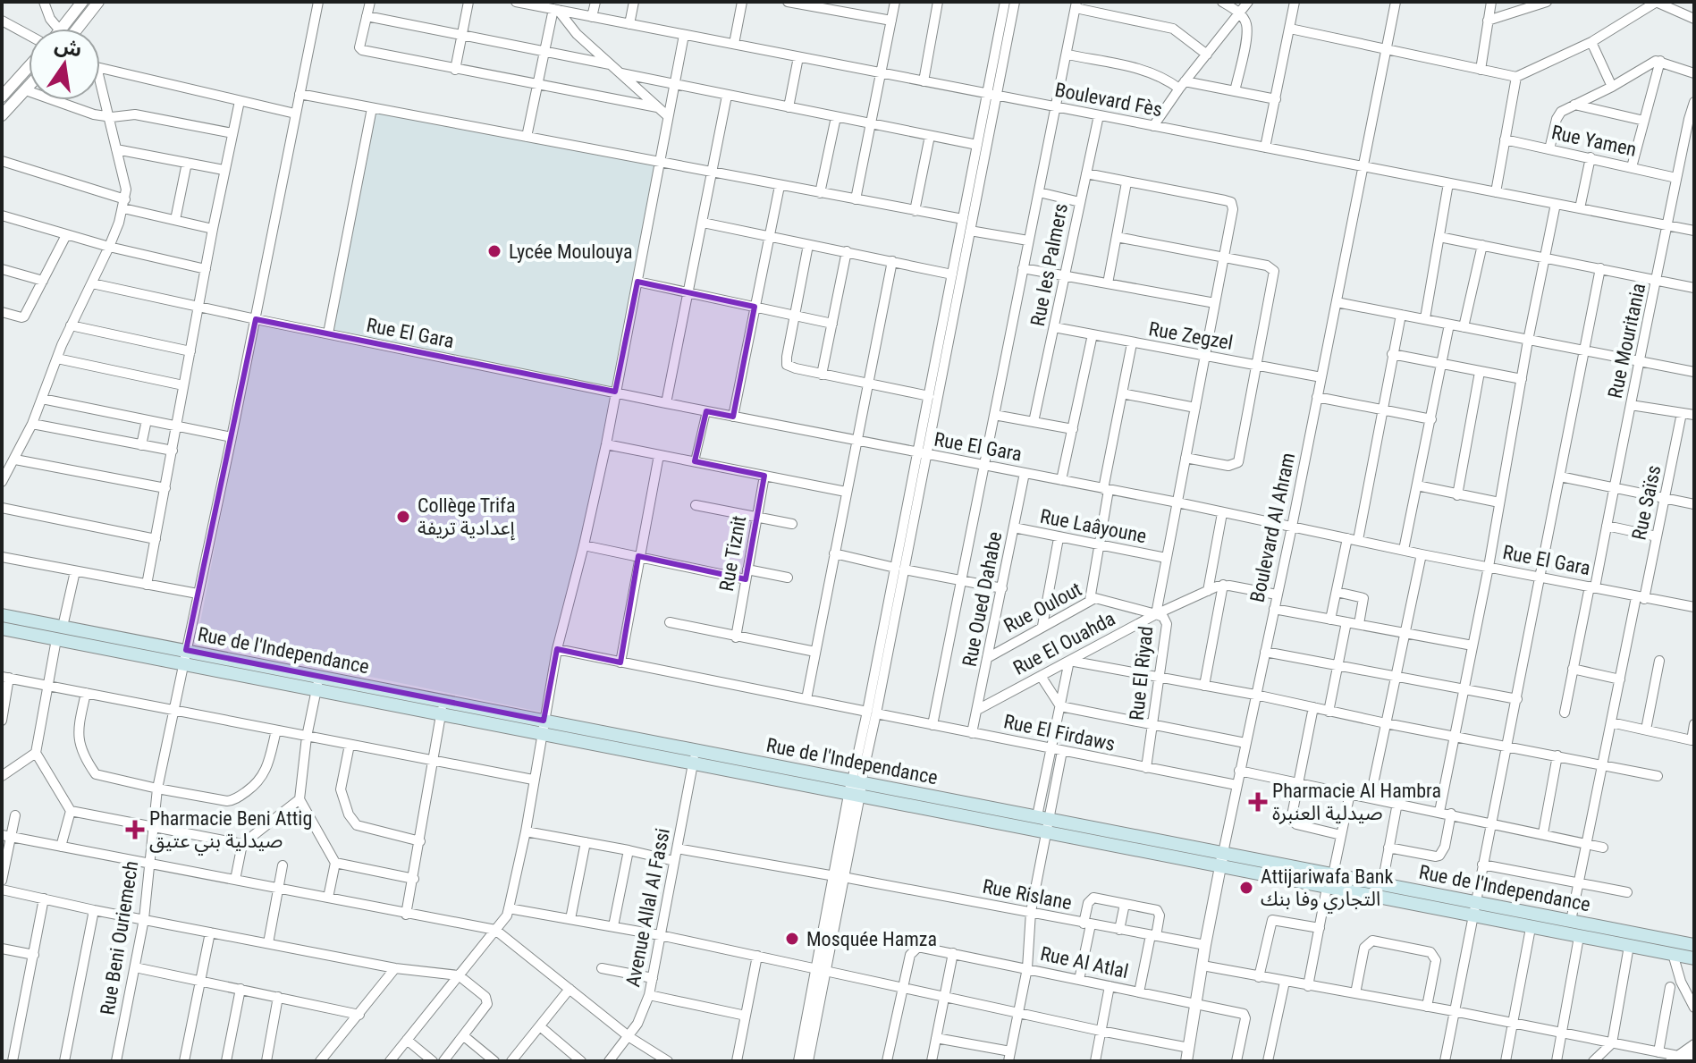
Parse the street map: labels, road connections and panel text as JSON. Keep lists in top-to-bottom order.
{
  "streets": {
    "main road": ["Rue de l'Independance"],
    "street": [
      "Boulevard Fès",
      "Rue Yamen",
      "Rue les Palmers",
      "Rue El Gara",
      "Rue Zegzel",
      "Rue Mouritania",
      "Rue Saïss",
      "Rue Laâyoune",
      "Boulevard Al Ahram",
      "Rue Tiznit",
      "Rue Oued Dahabe",
      "Rue Oulout",
      "Rue El Ouahda",
      "Rue El Riyad",
      "Rue El Firdaws",
      "Rue Rislane",
      "Avenue Allal Al Fassi",
      "Rue Beni Ouriemech",
      "Rue Al Atlal"
    ]
  },
  "crossings": [
    ["Boulevard Fès", "Rue les Palmers"],
    ["Boulevard Fès", "Rue Mouritania"],
    ["Boulevard Fès", "Boulevard Al Ahram"],
    ["Rue Yamen", "Rue Mouritania"],
    ["Rue les Palmers", "Rue Zegzel"],
    ["Rue El Gara", "Rue Mouritania"],
    ["Rue El Gara", "Rue Saïss"],
    ["Rue El Gara", "Boulevard Al Ahram"],
    ["Rue El Gara", "Rue Oued Dahabe"],
    ["Rue El Gara", "Rue El Riyad"],
    ["Rue El Gara", "Rue Beni Ouriemech"],
    ["Rue Zegzel", "Boulevard Al Ahram"],
    ["Rue Zegzel", "Rue El Riyad"],
    ["Rue Saïss", "Rue de l'Independance"],
    ["Rue Laâyoune", "Rue Oued Dahabe"],
    ["Rue Laâyoune", "Rue El Riyad"],
    ["Boulevard Al Ahram", "Rue de l'Independance"],
    ["Boulevard Al Ahram", "Rue El Firdaws"],
    ["Boulevard Al Ahram", "Rue Rislane"],
    ["Boulevard Al Ahram", "Rue Al Atlal"],
    ["Rue Oued Dahabe", "Rue Oulout"],
    ["Rue Oued Dahabe", "Rue El Ouahda"],
    ["Rue Oued Dahabe", "Rue El Firdaws"],
    ["Rue Oulout", "Rue El Ouahda"],
    ["Rue Oulout", "Rue El Riyad"],
    ["Rue El Ouahda", "Rue El Riyad"],
    ["Rue de l'Independance", "Avenue Allal Al Fassi"],
    ["Rue de l'Independance", "Rue Beni Ouriemech"],
    ["Rue El Riyad", "Rue El Firdaws"],
    ["Rue Rislane", "Avenue Allal Al Fassi"]
  ],
  "places": {
    "other": [
      "Lycée Moulouya",
      "Collège Trifa إعدادية تريفة",
      "Attijariwafa Bank التجاري وفا بنك",
      "Mosquée Hamza"
    ],
    "health": ["Pharmacie Al Hambra صيدلية العنبرة", "Pharmacie Beni Attig صيدلية بني عتيق"]
  },
  "north": "top"
}
